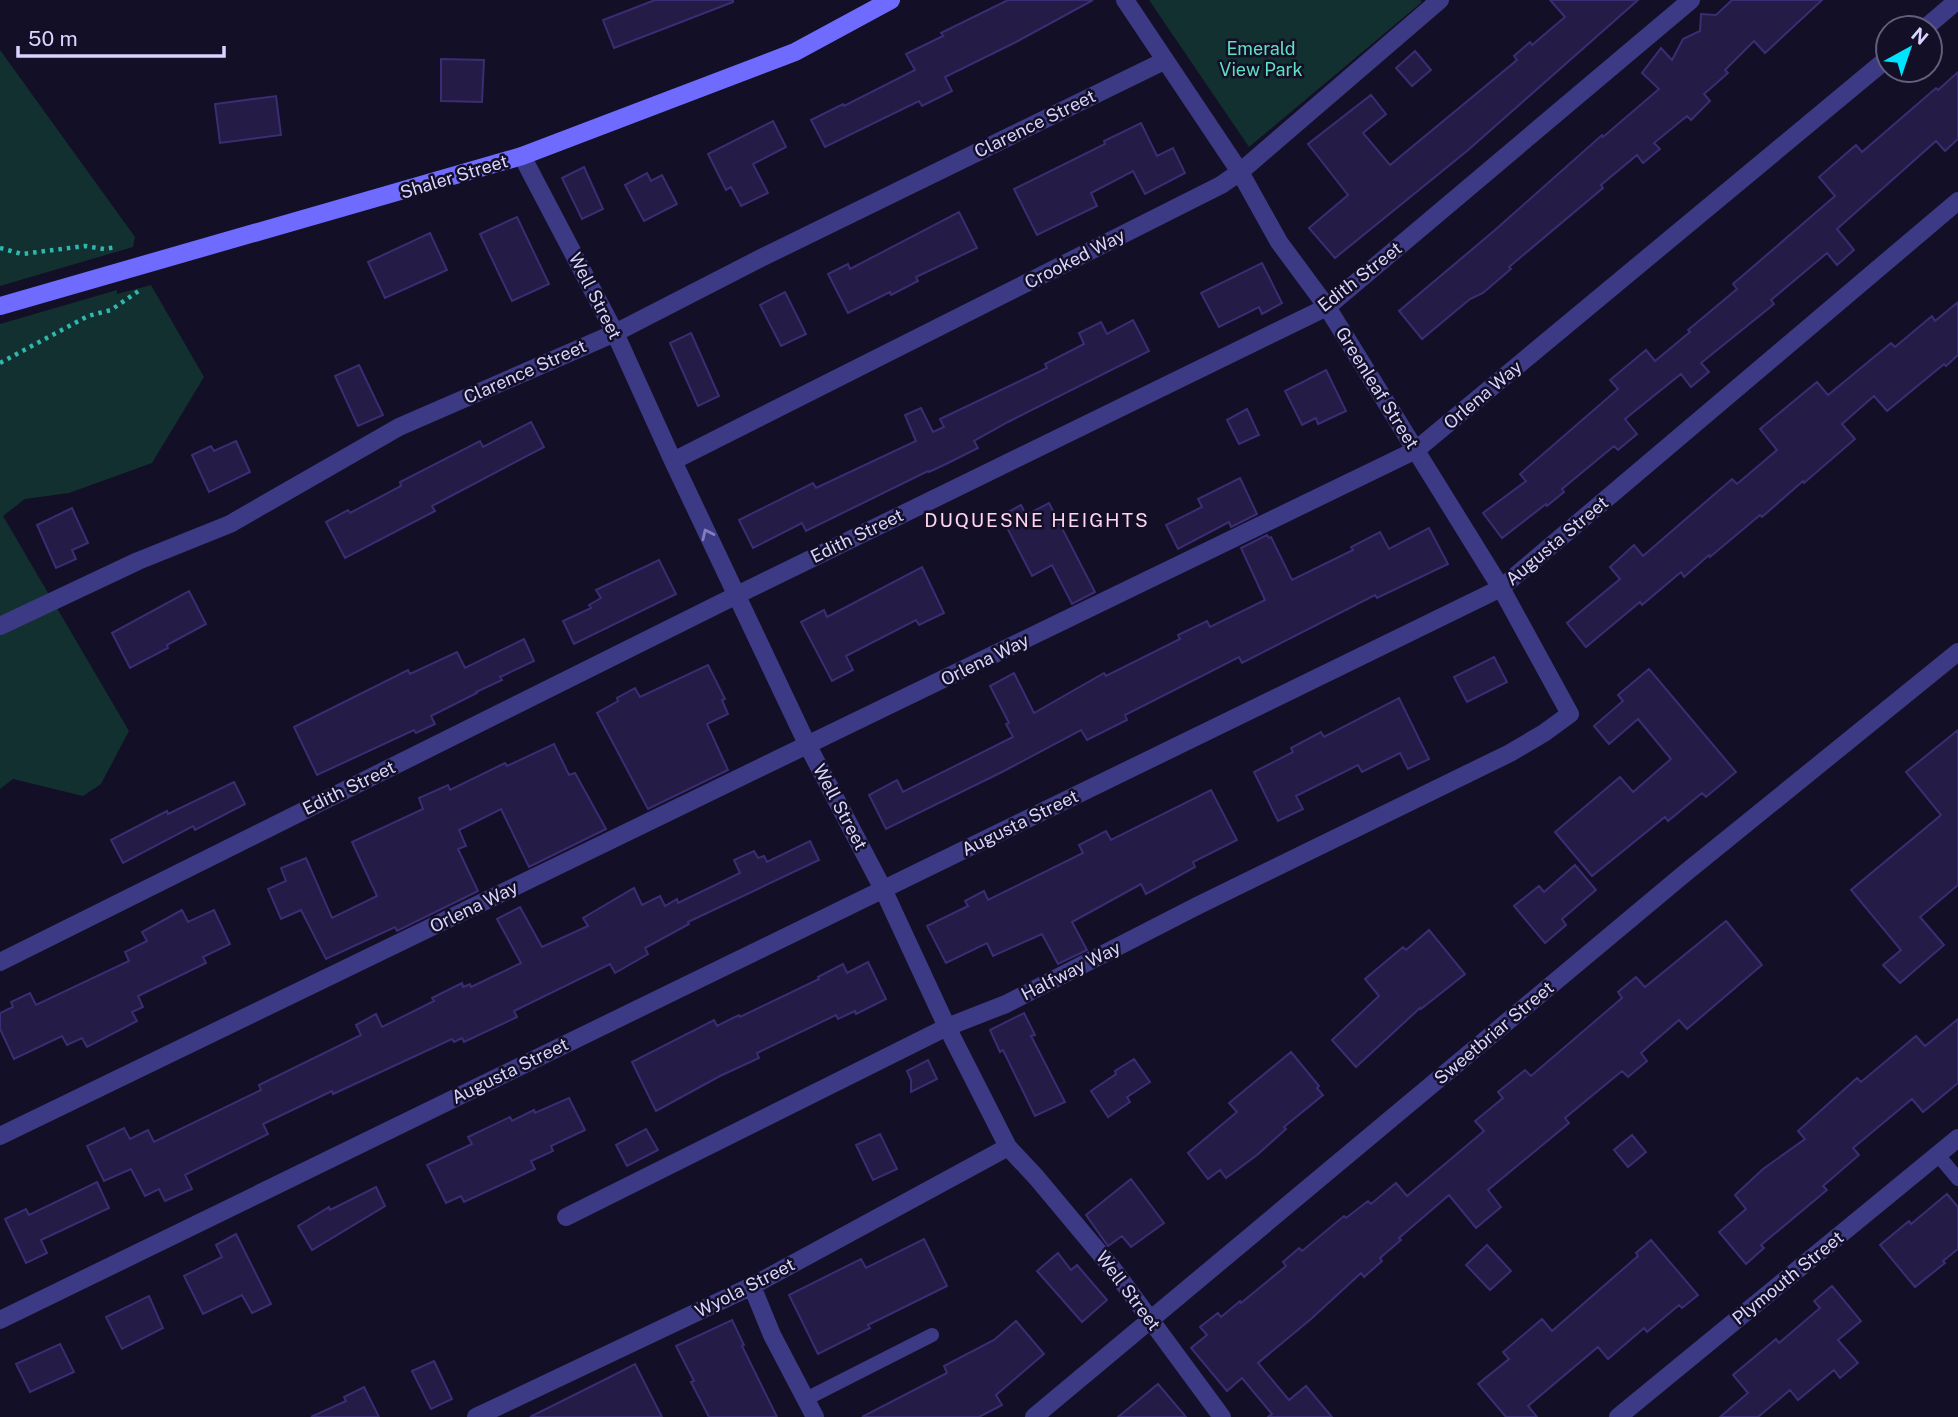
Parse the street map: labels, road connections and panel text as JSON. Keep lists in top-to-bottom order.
{
  "streets": {
    "street": [
      "Clarence Street",
      "Shaler Street",
      "Crooked Way",
      "Edith Street",
      "Well Street",
      "Greenleaf Street",
      "Orlena Way",
      "Augusta Street",
      "Halfway Way",
      "Sweetbriar Street",
      "Plymouth Street",
      "Wyola Street"
    ]
  },
  "crossings": [
    ["Clarence Street", "Well Street"],
    ["Clarence Street", "Greenleaf Street"],
    ["Shaler Street", "Well Street"],
    ["Crooked Way", "Well Street"],
    ["Crooked Way", "Greenleaf Street"],
    ["Edith Street", "Well Street"],
    ["Edith Street", "Greenleaf Street"],
    ["Well Street", "Orlena Way"],
    ["Well Street", "Augusta Street"],
    ["Well Street", "Halfway Way"],
    ["Well Street", "Sweetbriar Street"],
    ["Well Street", "Wyola Street"],
    ["Greenleaf Street", "Orlena Way"],
    ["Greenleaf Street", "Augusta Street"],
    ["Greenleaf Street", "Halfway Way"]
  ],
  "districts": ["DUQUESNE HEIGHTS"],
  "parks": ["Emerald View Park"],
  "scale_bar": "50 m",
  "north": "top right"
}
